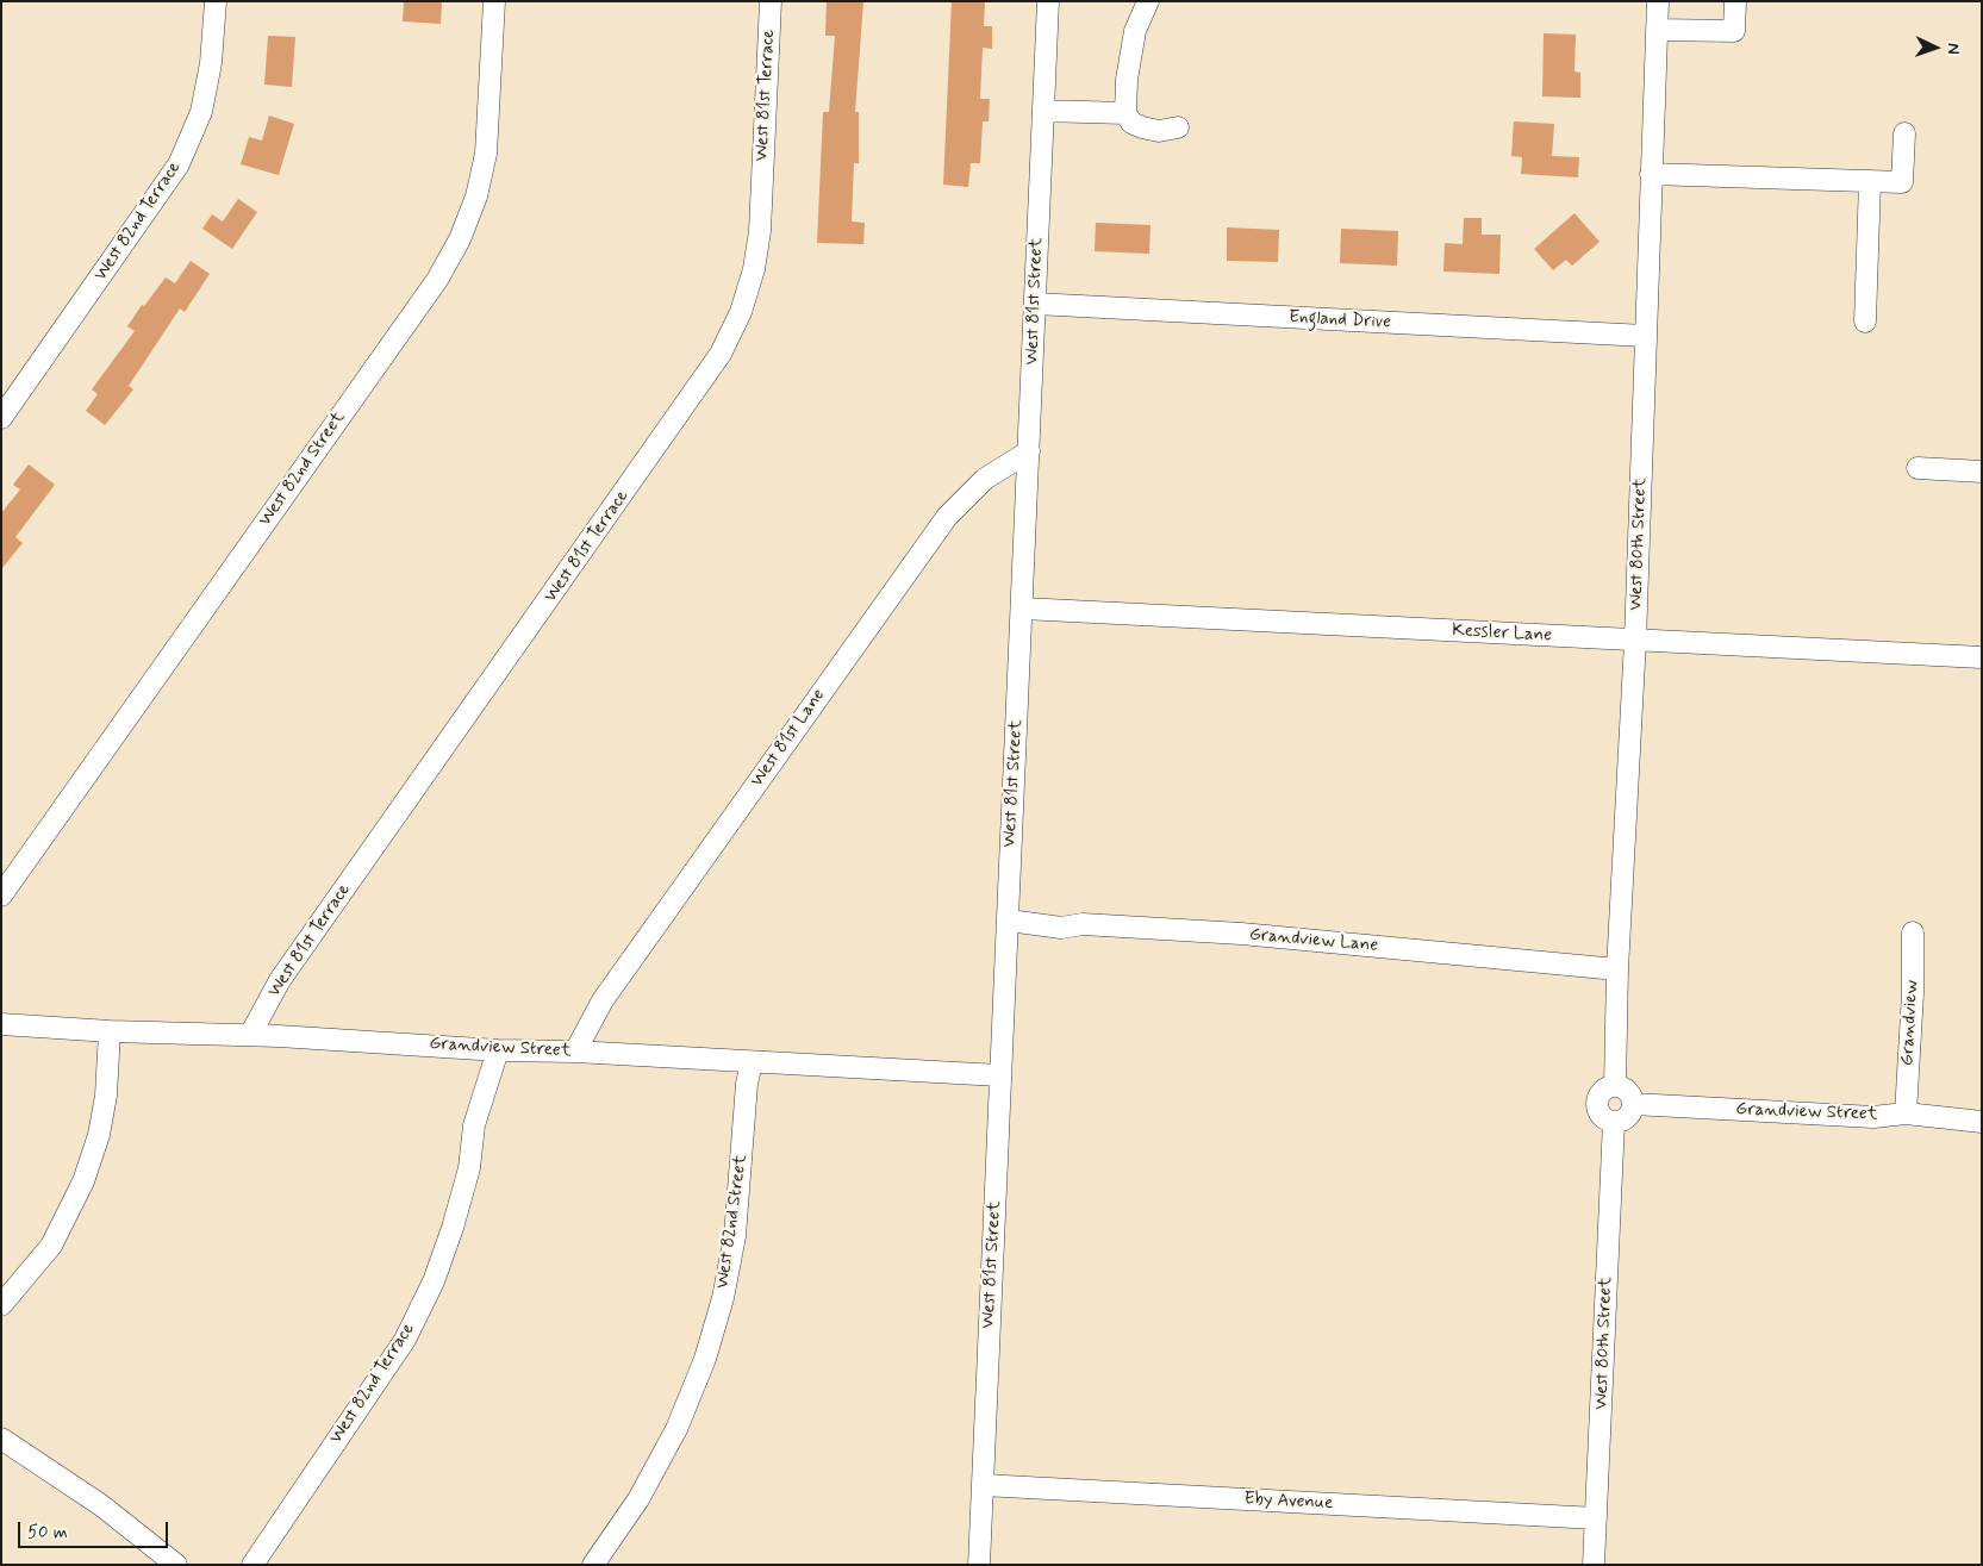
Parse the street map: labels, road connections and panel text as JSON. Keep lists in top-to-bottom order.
{
  "streets": {
    "street": [
      "West 81st Terrace",
      "West 82nd Terrace",
      "West 81st Street",
      "England Drive",
      "West 82nd Street",
      "West 80th Street",
      "Kessler Lane",
      "West 81st Lane",
      "Grandview Lane",
      "Grandview",
      "Grandview Street",
      "Eby Avenue"
    ]
  },
  "crossings": [
    ["West 81st Terrace", "Grandview Street"],
    ["West 82nd Terrace", "Grandview Street"],
    ["West 81st Street", "England Drive"],
    ["West 81st Street", "Kessler Lane"],
    ["West 81st Street", "West 81st Lane"],
    ["West 81st Street", "Grandview Lane"],
    ["West 81st Street", "Grandview Street"],
    ["West 81st Street", "Eby Avenue"],
    ["England Drive", "West 80th Street"],
    ["West 82nd Street", "Grandview Street"],
    ["West 80th Street", "Kessler Lane"],
    ["West 80th Street", "Grandview Lane"],
    ["West 80th Street", "Grandview Street"],
    ["West 80th Street", "Eby Avenue"],
    ["West 81st Lane", "Grandview Street"],
    ["Grandview", "Grandview Street"]
  ],
  "scale_bar": "50 m",
  "north": "right"
}
